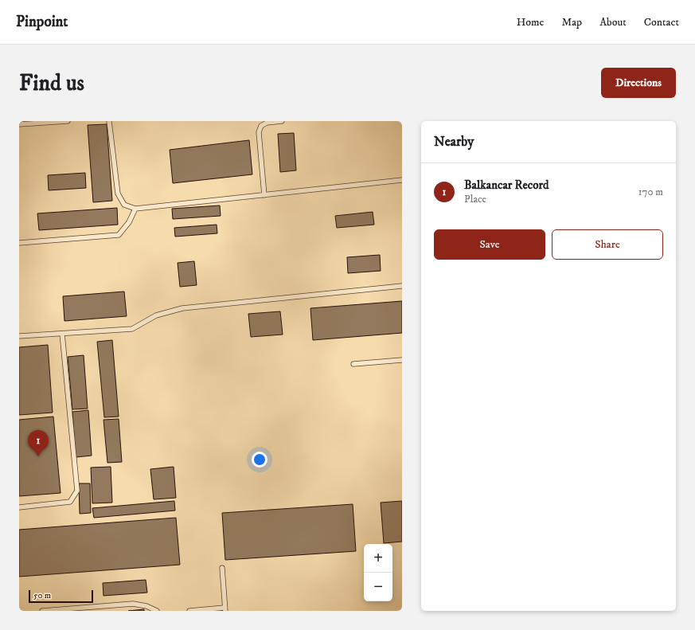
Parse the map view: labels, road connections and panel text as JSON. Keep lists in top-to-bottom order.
{
  "scale_bar": "50 m",
  "page": {
    "header": "Pinpoint",
    "nav": [
      "Home",
      "Map",
      "About",
      "Contact"
    ],
    "buttons": [
      "Directions",
      ["Save", "Share"]
    ],
    "title": "Find us",
    "heading": "Nearby",
    "list": [
      {
        "mark": "1",
        "name": "Balkancar Record",
        "note": "Place",
        "value": "170 m"
      }
    ],
    "pins": "1",
    "map_buttons": ["+", "−"],
    "scale": "50 m"
  }
}
